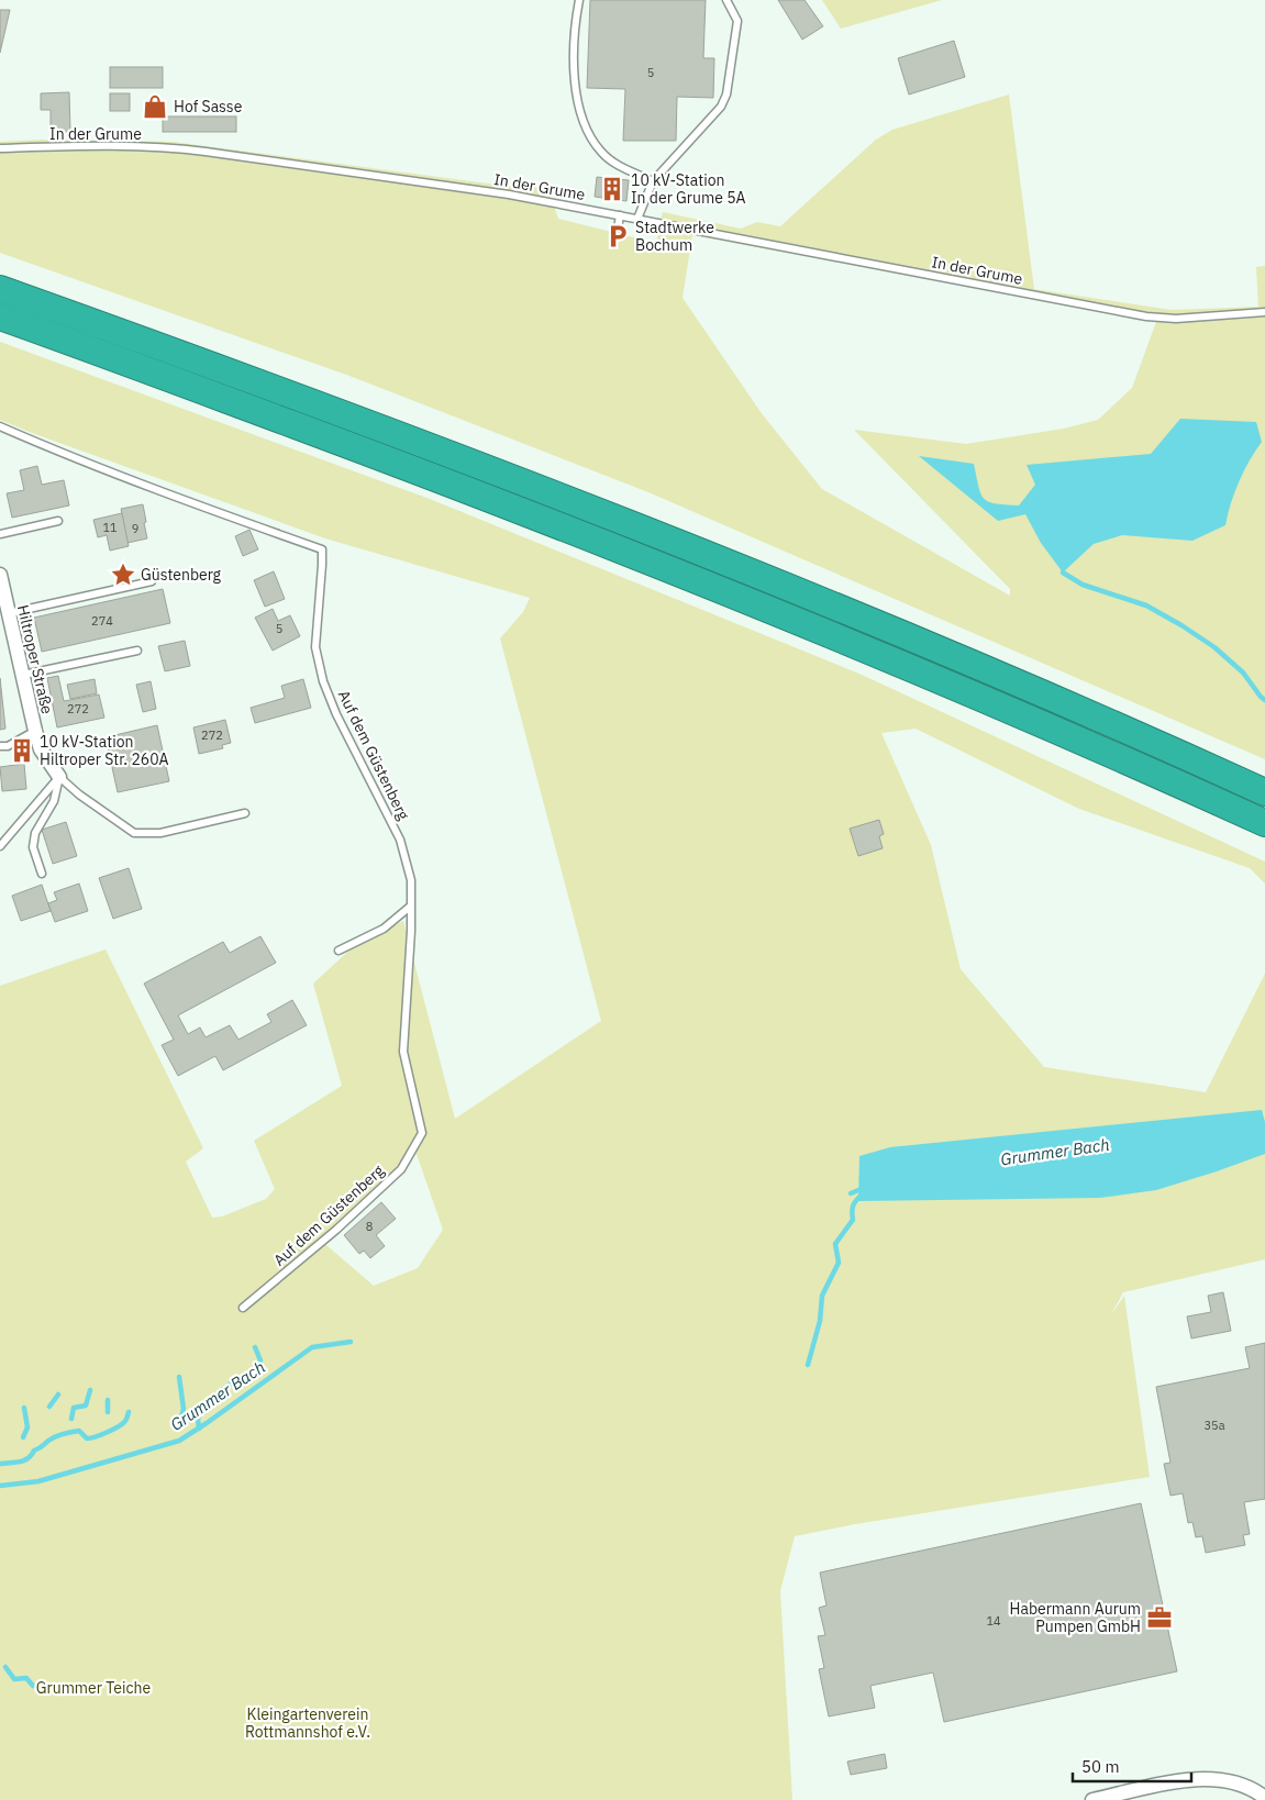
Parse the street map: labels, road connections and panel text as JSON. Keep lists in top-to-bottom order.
{
  "streets": {
    "street": ["Hiltroper Straße"],
    "lane": ["In der Grume", "Auf dem Güstenberg"]
  },
  "water": ["Grummer Bach"],
  "parks": ["Grummer Teiche", "Kleingartenverein Rottmannshof e.V."],
  "places": {
    "shop": ["Hof Sasse"],
    "building": ["10 kV-Station In der Grume 5A", "10 kV-Station Hiltroper Str. 260A"],
    "parking": ["Stadtwerke Bochum"],
    "place": ["Güstenberg"],
    "office": ["Habermann Aurum Pumpen GmbH"]
  },
  "house_numbers": [
    "5",
    "11",
    "9",
    "274",
    "5",
    "272",
    "272",
    "8",
    "35a",
    "14"
  ],
  "scale_bar": "50 m"
}
